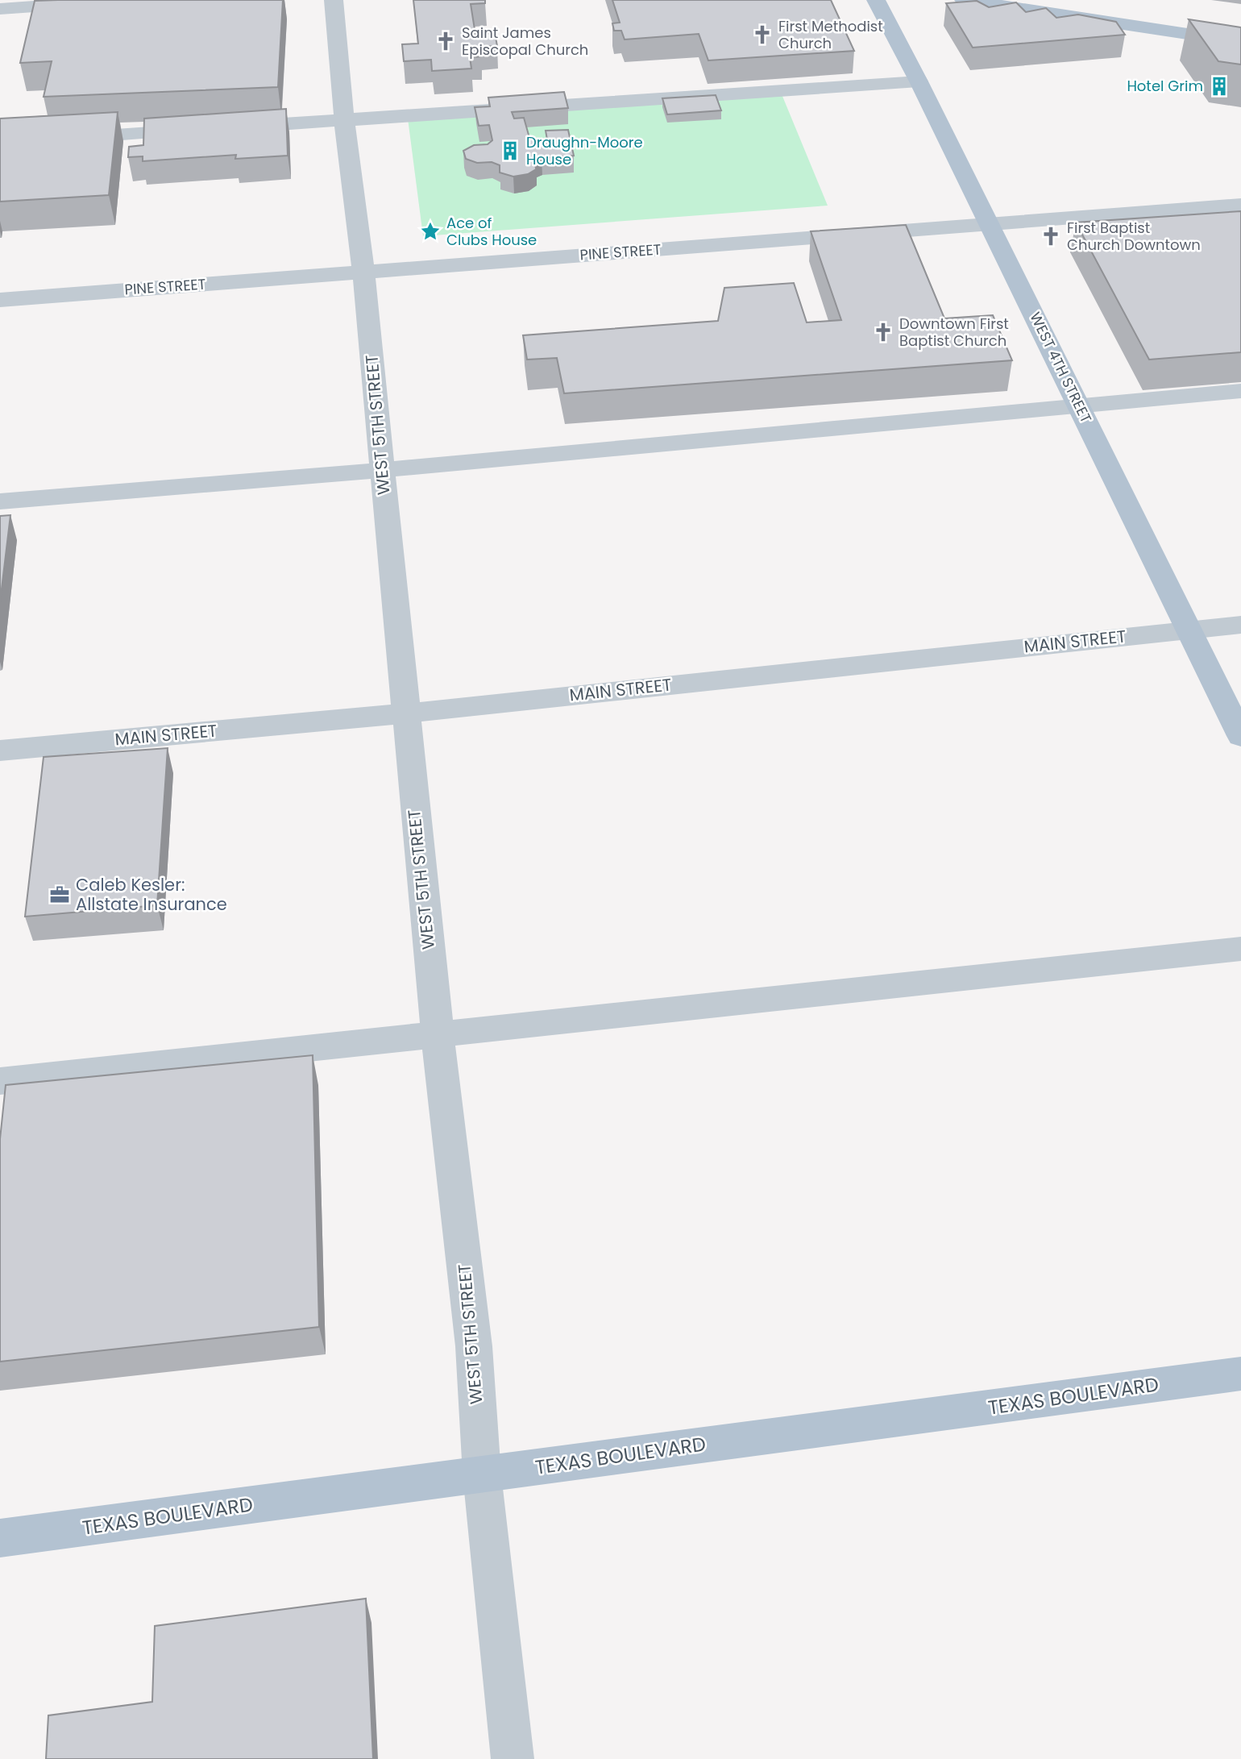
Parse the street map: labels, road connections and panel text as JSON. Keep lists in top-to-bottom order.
{
  "streets": {
    "main road": ["WEST 4TH STREET", "TEXAS BOULEVARD"],
    "street": ["PINE STREET", "WEST 5TH STREET", "MAIN STREET"]
  },
  "crossings": [
    ["PINE STREET", "WEST 4TH STREET"],
    ["PINE STREET", "WEST 5TH STREET"],
    ["WEST 4TH STREET", "MAIN STREET"],
    ["WEST 5TH STREET", "MAIN STREET"],
    ["WEST 5TH STREET", "TEXAS BOULEVARD"]
  ],
  "places": {
    "church": [
      "First Methodist Church",
      "Saint James Episcopal Church",
      "First Baptist Church Downtown",
      "Downtown First Baptist Church"
    ],
    "building": ["Hotel Grim", "Draughn-Moore House"],
    "place": ["Ace of Clubs House"],
    "office": ["Caleb Kesler: Allstate Insurance"]
  }
}
